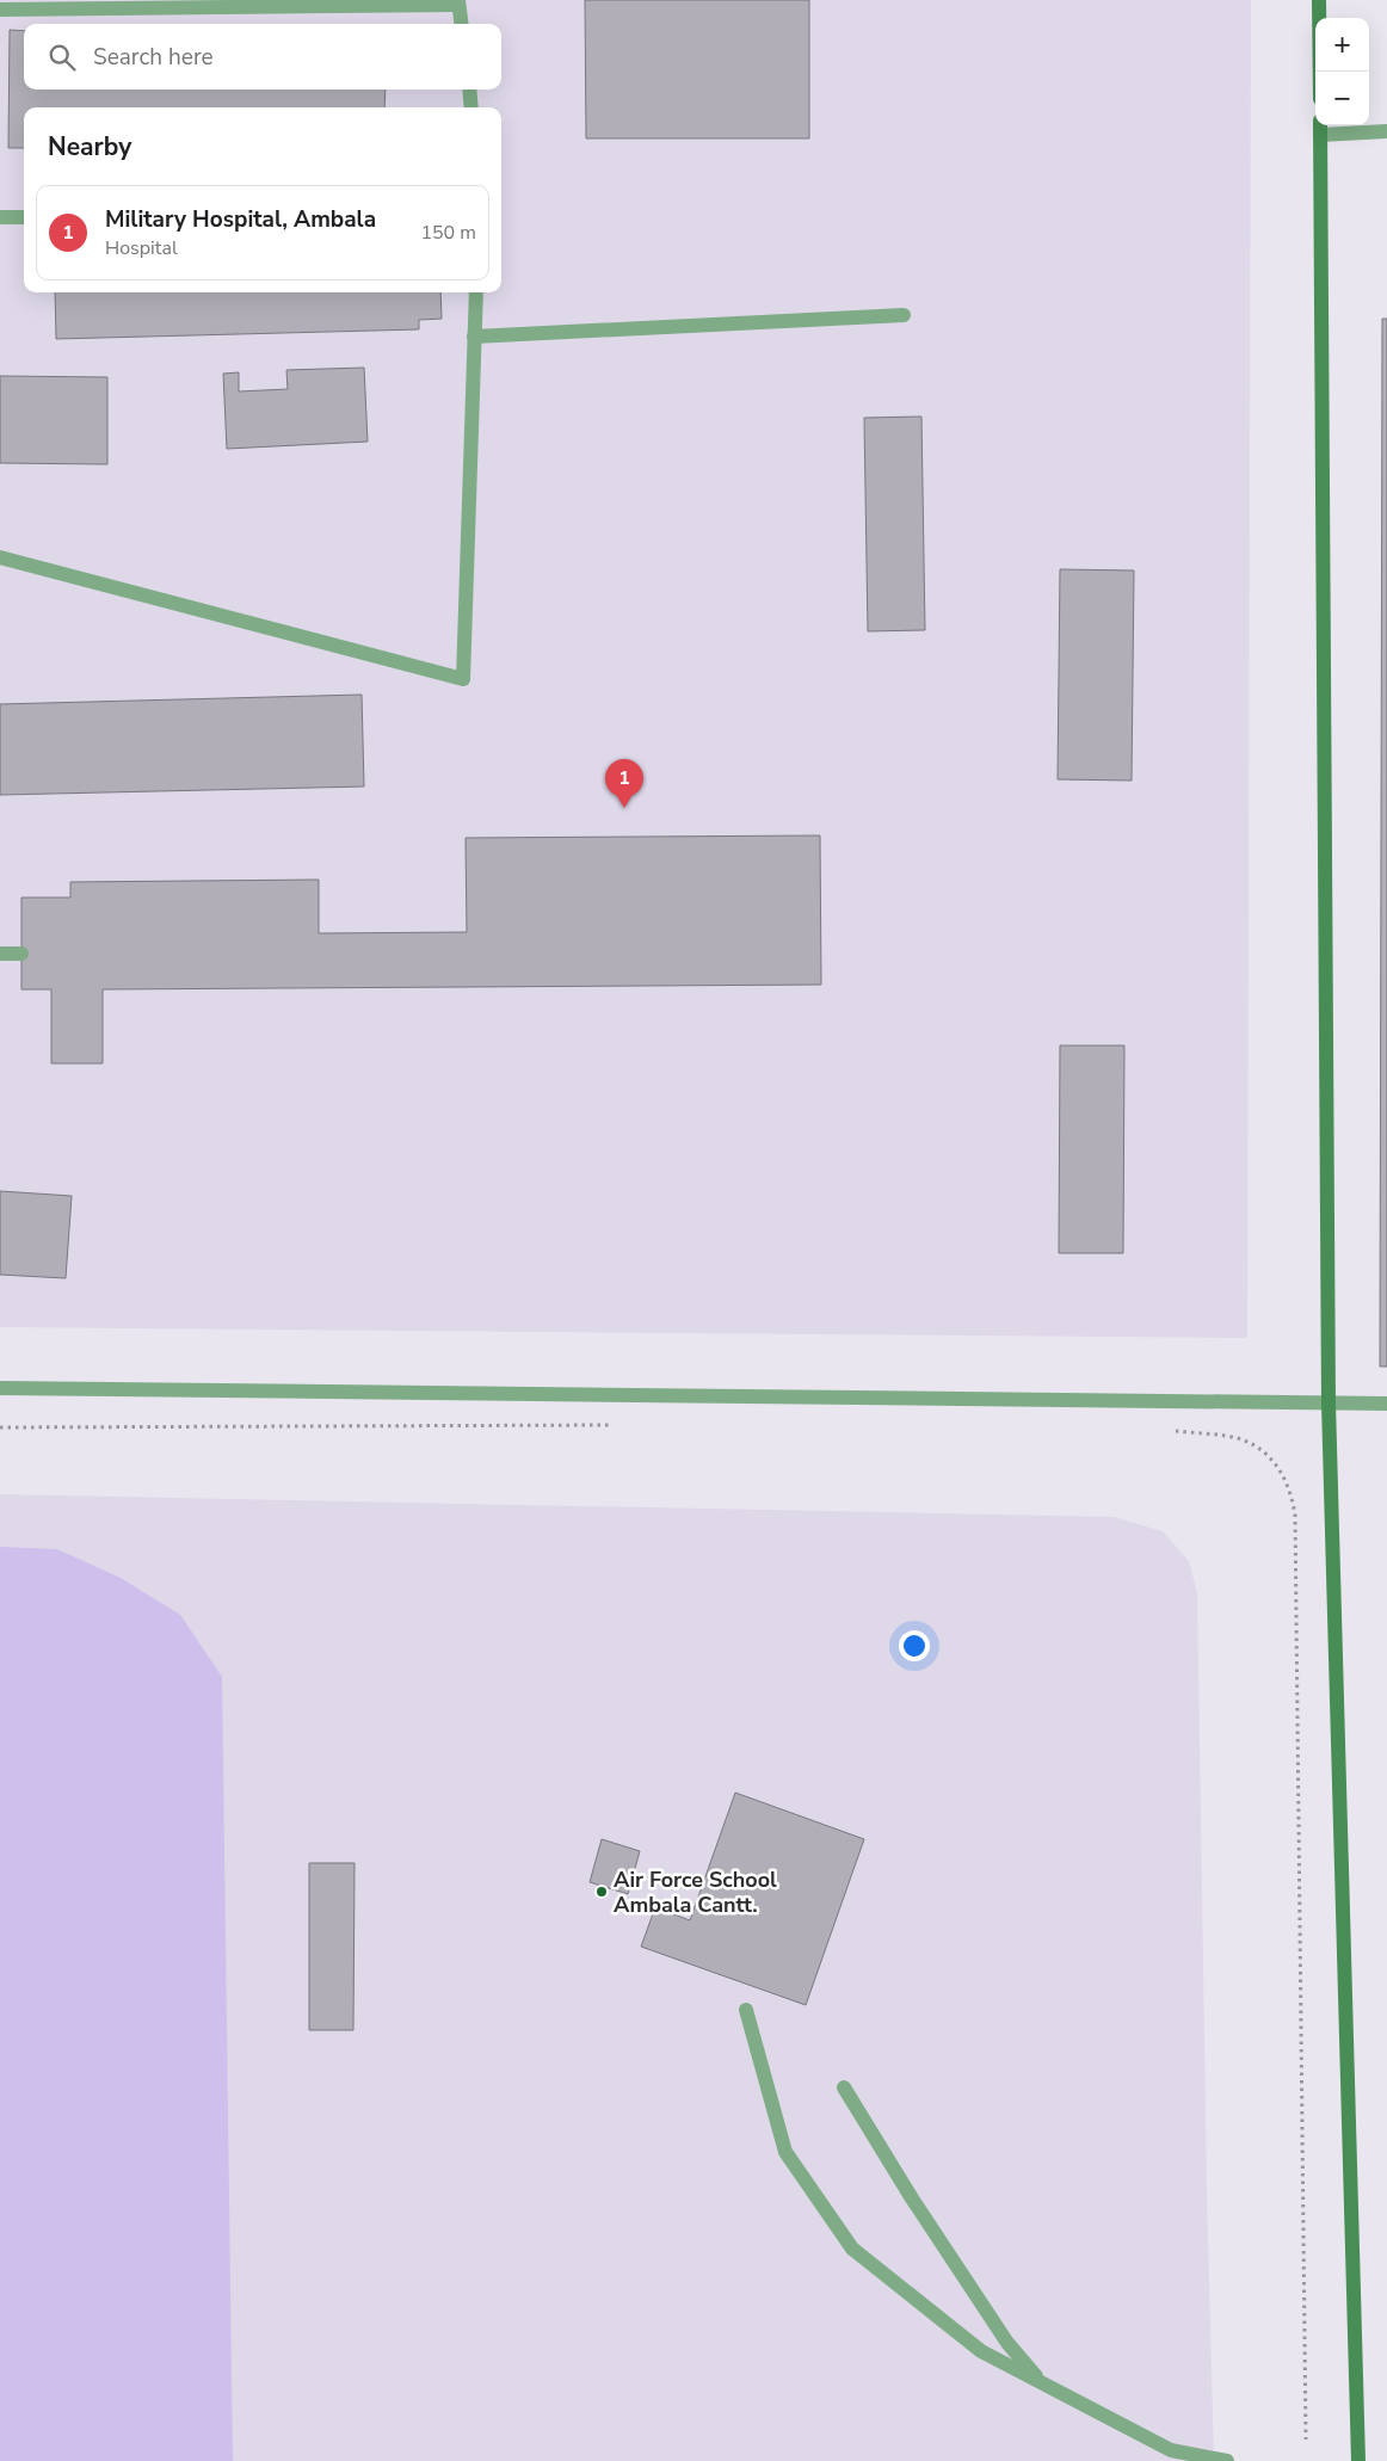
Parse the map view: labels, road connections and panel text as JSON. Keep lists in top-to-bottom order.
{
  "places": ["Air Force School Ambala Cantt."],
  "page": {
    "map_buttons": ["+", "−"],
    "search": "Search here",
    "heading": "Nearby",
    "list": [
      {
        "mark": "1",
        "name": "Military Hospital, Ambala",
        "note": "Hospital",
        "value": "150 m"
      }
    ],
    "pins": "1"
  }
}
